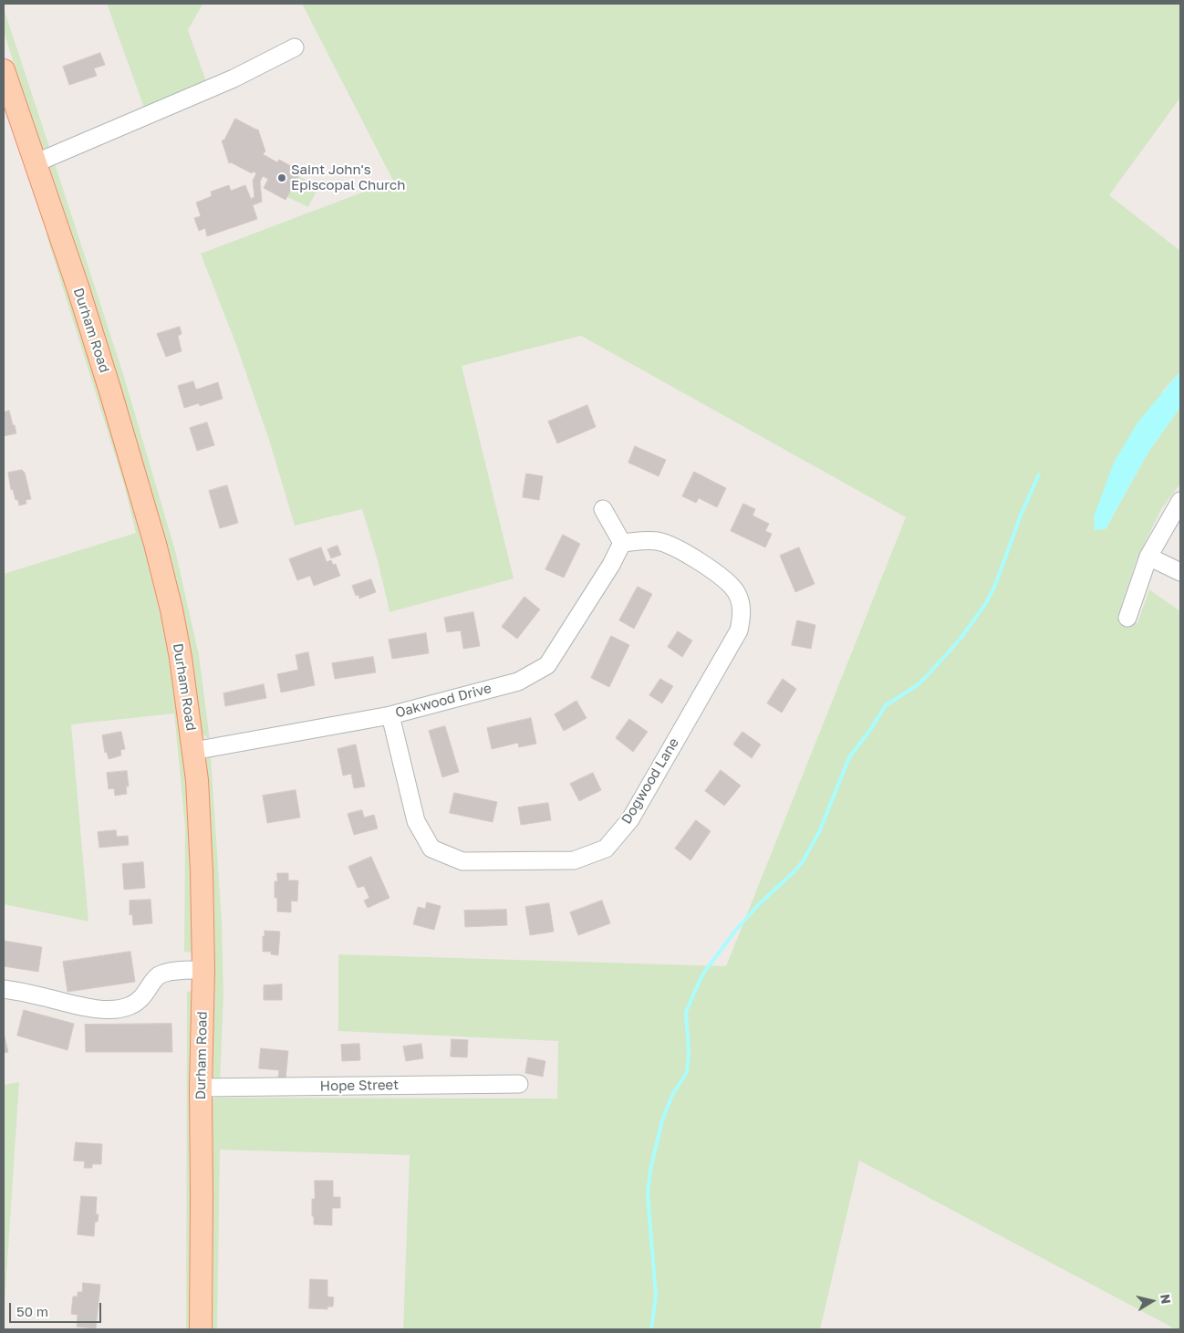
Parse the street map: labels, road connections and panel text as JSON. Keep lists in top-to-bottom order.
{
  "streets": {
    "main road": ["Durham Road"],
    "street": ["Oakwood Drive", "Dogwood Lane", "Hope Street"]
  },
  "crossings": [
    ["Durham Road", "Oakwood Drive"],
    ["Durham Road", "Hope Street"],
    ["Oakwood Drive", "Dogwood Lane"]
  ],
  "places": ["Saint John's Episcopal Church"],
  "scale_bar": "50 m",
  "north": "right"
}
